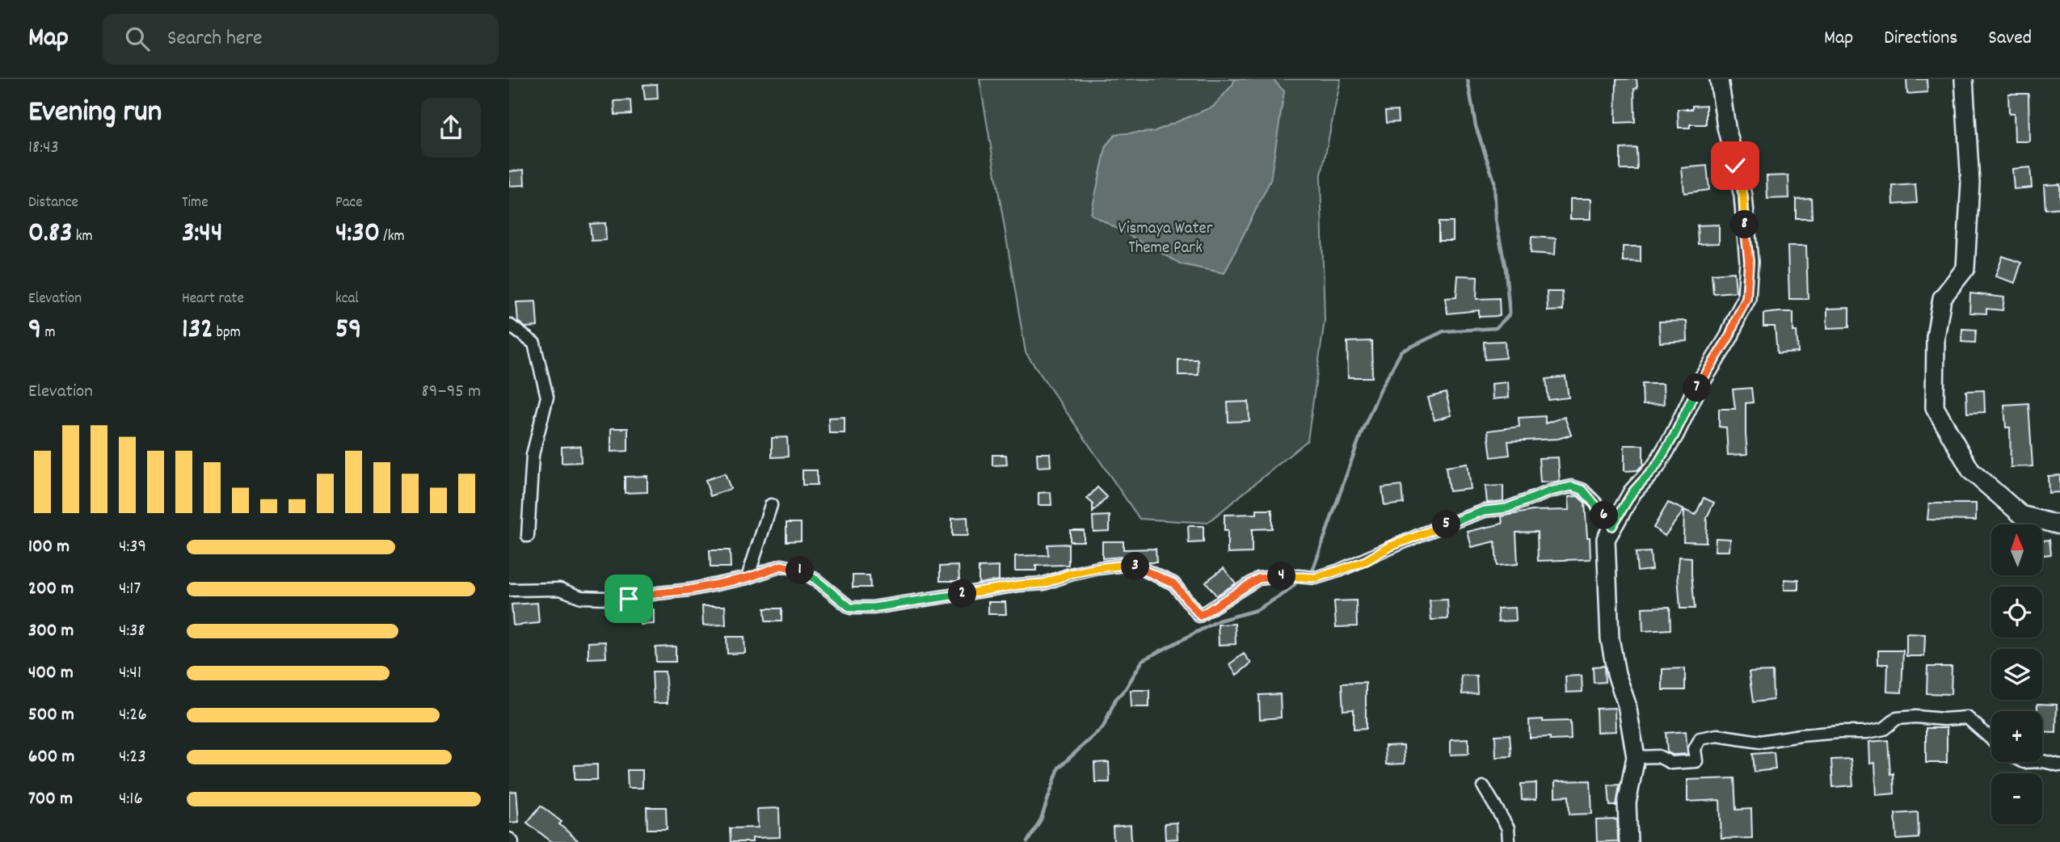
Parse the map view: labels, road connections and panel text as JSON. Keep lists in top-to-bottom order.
{
  "parks": ["Vismaya Water Theme Park"],
  "north": "top",
  "page": {
    "header": "Map",
    "search": "Search here",
    "nav": ["Map", "Directions", "Saved"],
    "heading": ["Evening run", "18:43"],
    "stats": [
      ["Distance", "0.83 km"],
      ["Time", "3:44"],
      ["Pace", "4:30 /km"],
      ["Elevation", "9 m"],
      ["Heart rate", "132 bpm"],
      ["kcal", "59"]
    ],
    "pins": [
      "8",
      "7",
      "6",
      "5",
      "3",
      "1",
      "4",
      "2"
    ],
    "chart": ["Elevation", "89–95 m"],
    "map_buttons": ["+", "−"],
    "list": [
      {
        "name": "100 m",
        "note": "4:39"
      },
      {
        "name": "200 m",
        "note": "4:17"
      },
      {
        "name": "300 m",
        "note": "4:38"
      },
      {
        "name": "400 m",
        "note": "4:41"
      },
      {
        "name": "500 m",
        "note": "4:26"
      },
      {
        "name": "600 m",
        "note": "4:23"
      },
      {
        "name": "700 m",
        "note": "4:16"
      }
    ]
  }
}
